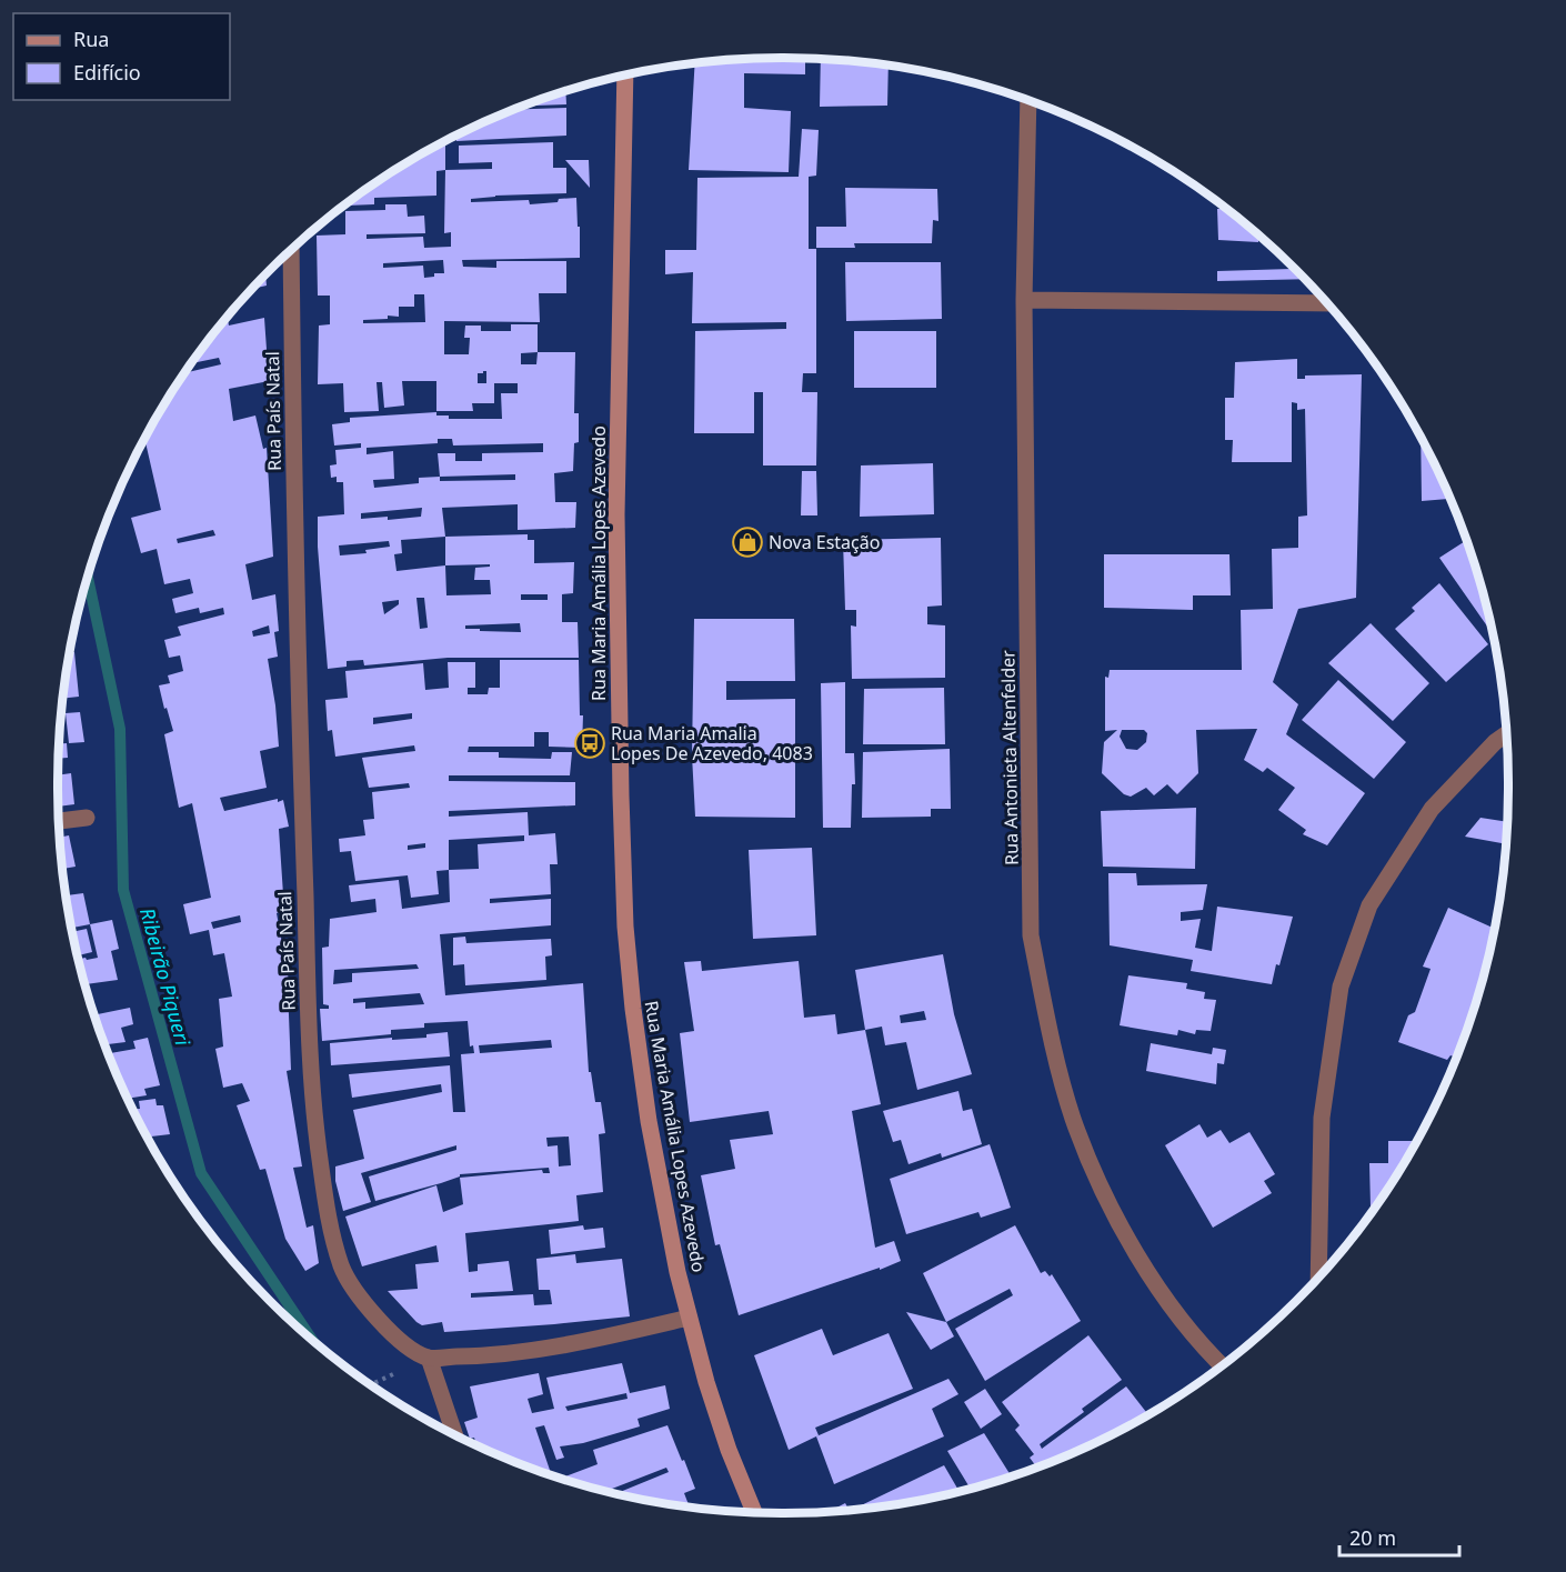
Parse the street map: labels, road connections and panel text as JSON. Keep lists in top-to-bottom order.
{
  "streets": {
    "main road": ["Rua Maria Amália Lopes Azevedo"],
    "street": ["Rua País Natal", "Rua Antonieta Altenfelder"]
  },
  "water": ["Ribeirão Piqueri"],
  "places": {
    "shop": ["Nova Estação"],
    "bus stop": ["Rua Maria Amalia Lopes De Azevedo, 4083"]
  },
  "legend": ["Rua", "Edifício"],
  "scale_bar": "20 m"
}
